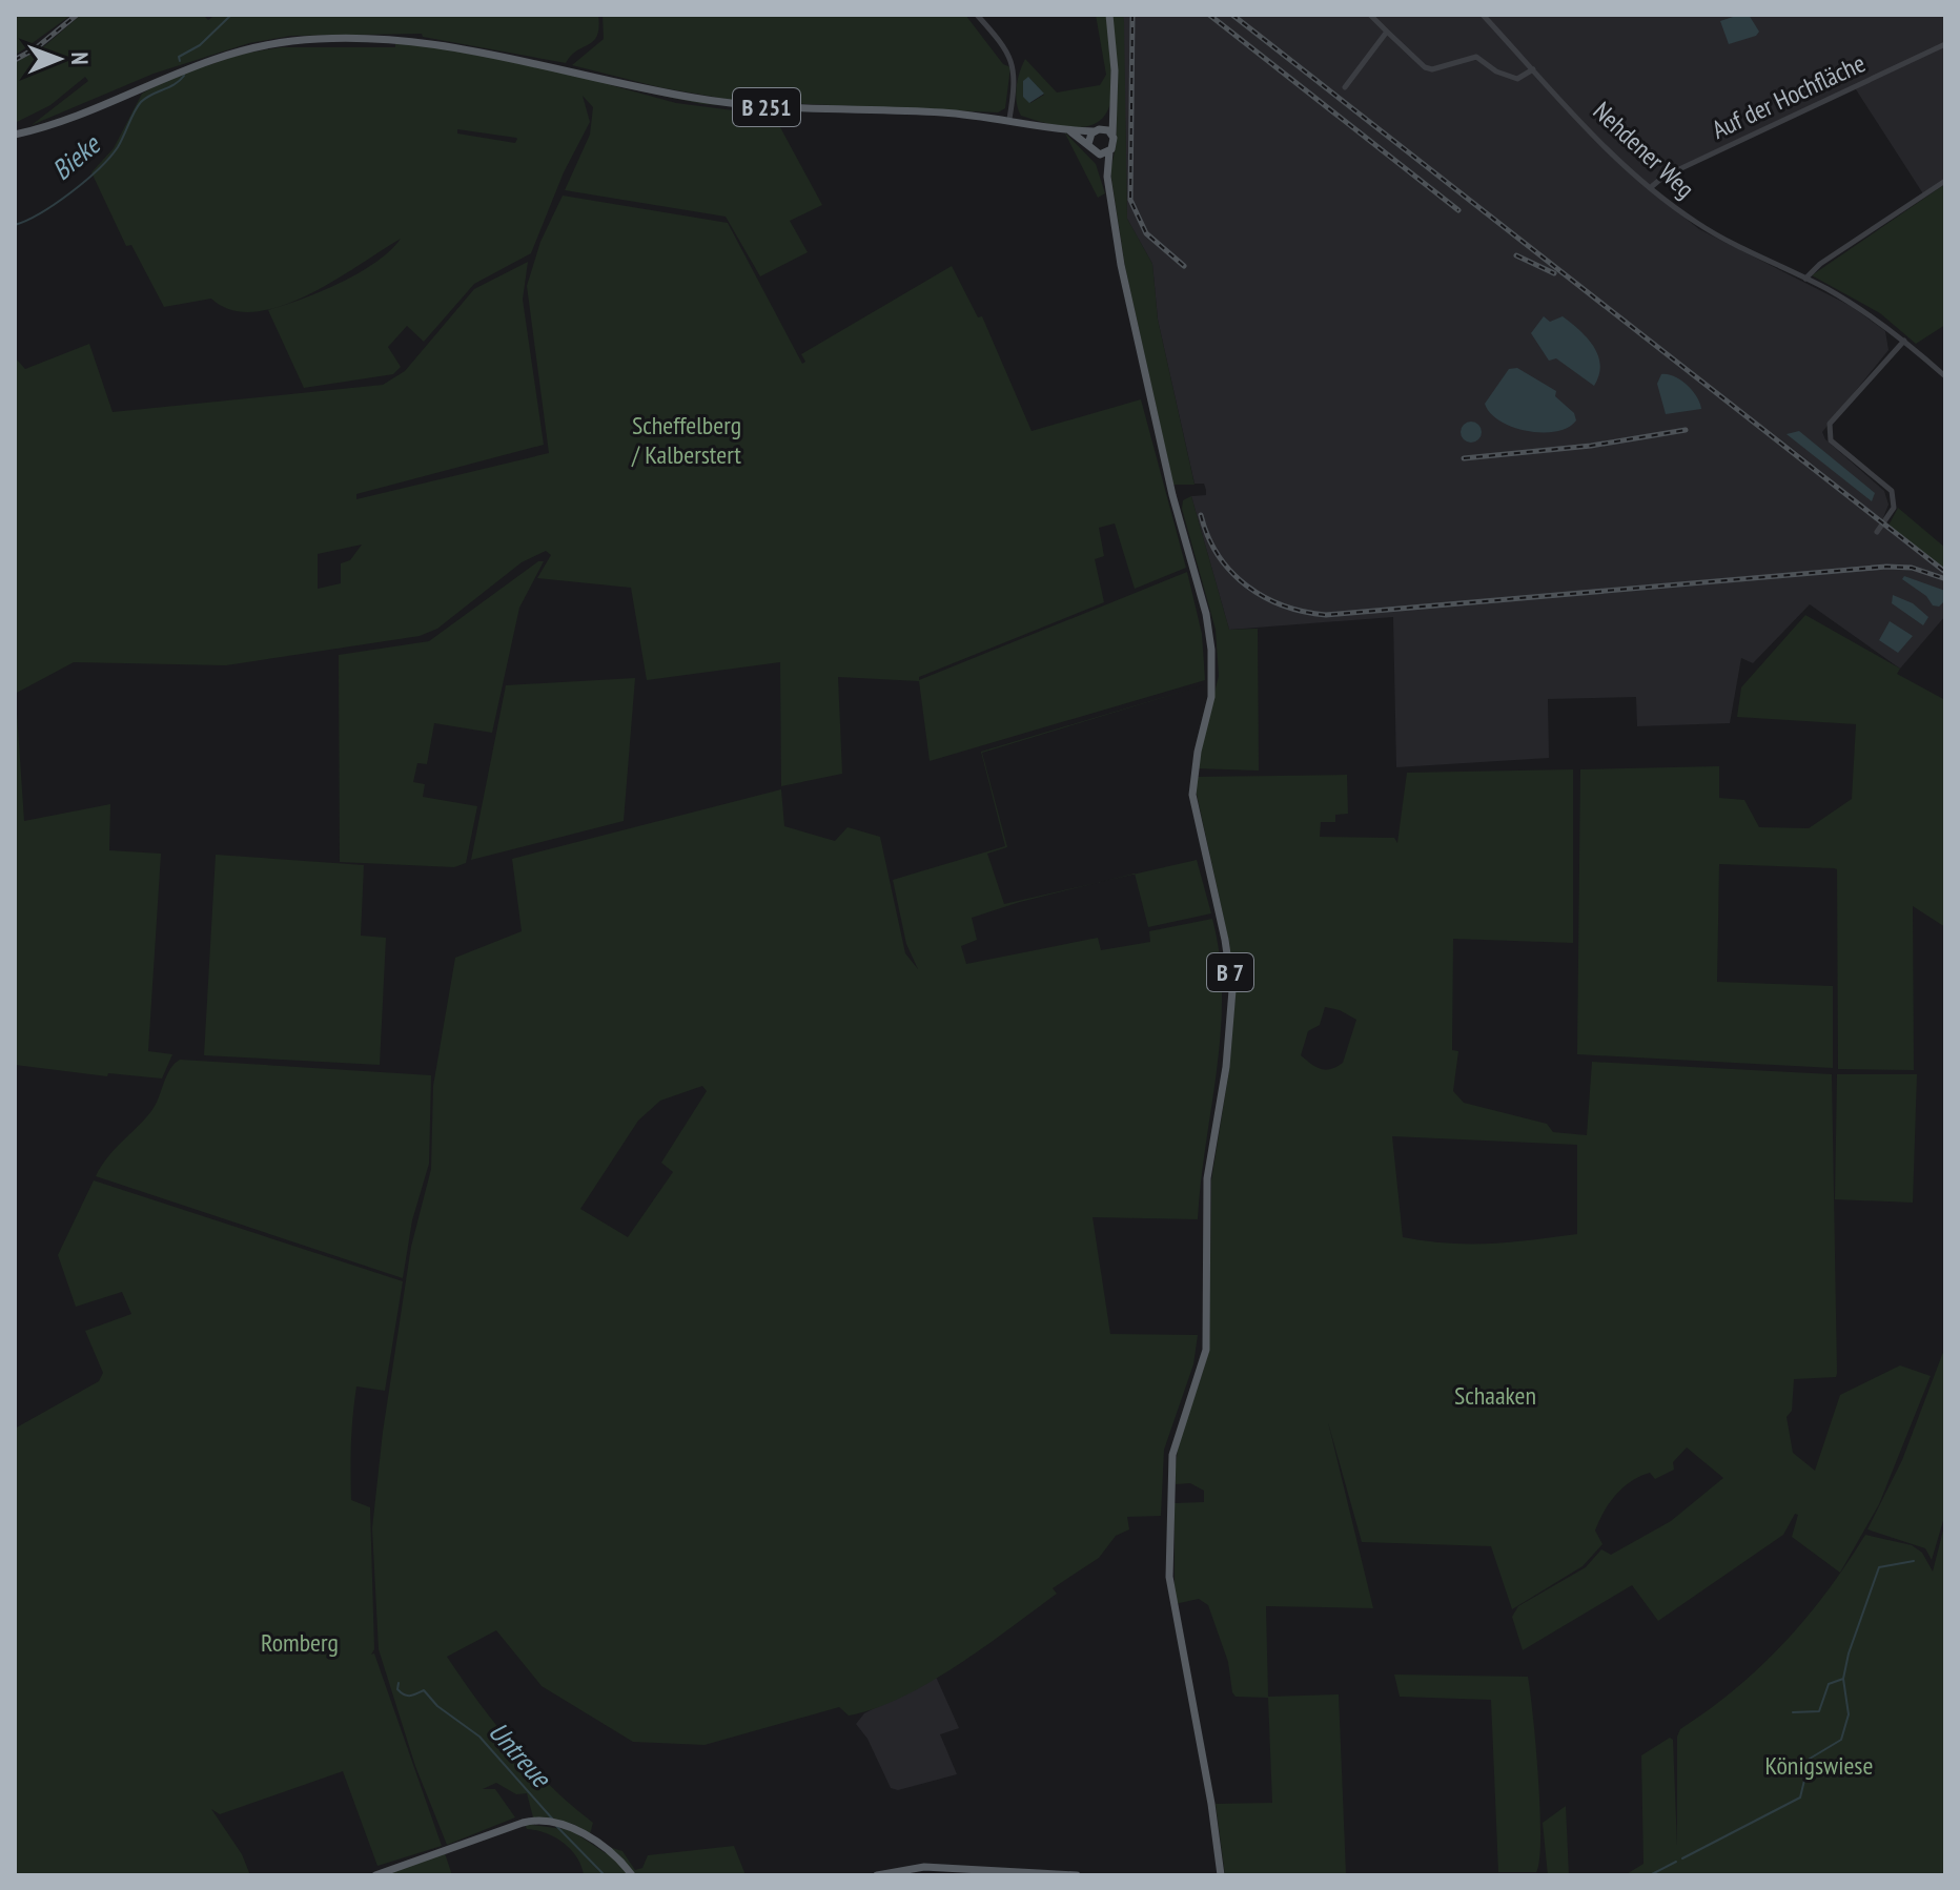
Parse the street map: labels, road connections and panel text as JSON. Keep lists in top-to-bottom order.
{
  "streets": {
    "main road": ["B 251", "B 7"],
    "street": ["Auf der Hochfläche", "Nehdener Weg"]
  },
  "crossings": [
    ["Auf der Hochfläche", "Nehdener Weg"],
    ["B 251", "B 7"]
  ],
  "water": ["Bieke", "Untreue"],
  "parks": [
    "Scheffelberg / Kalberstert",
    "Schaaken",
    "Romberg",
    "Königswiese"
  ],
  "north": "right"
}
